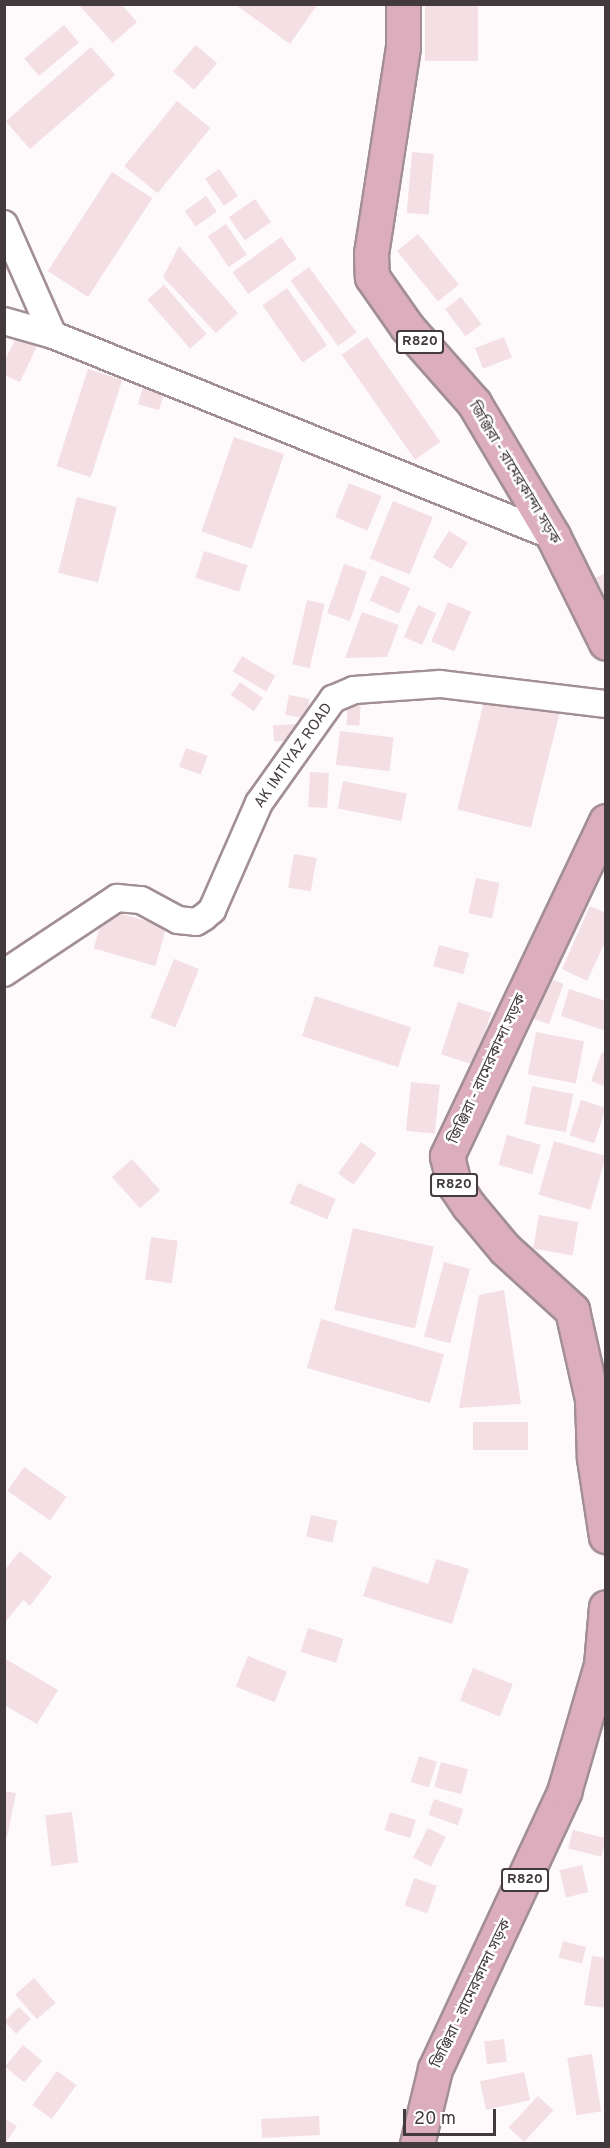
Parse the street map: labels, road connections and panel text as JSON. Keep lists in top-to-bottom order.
{
  "streets": {
    "main road": ["R820", "জিঞ্জিরা - রামেরকান্দা সড়ক"],
    "street": ["AK IMTIYAZ ROAD"]
  },
  "scale_bar": "20 m"
}
